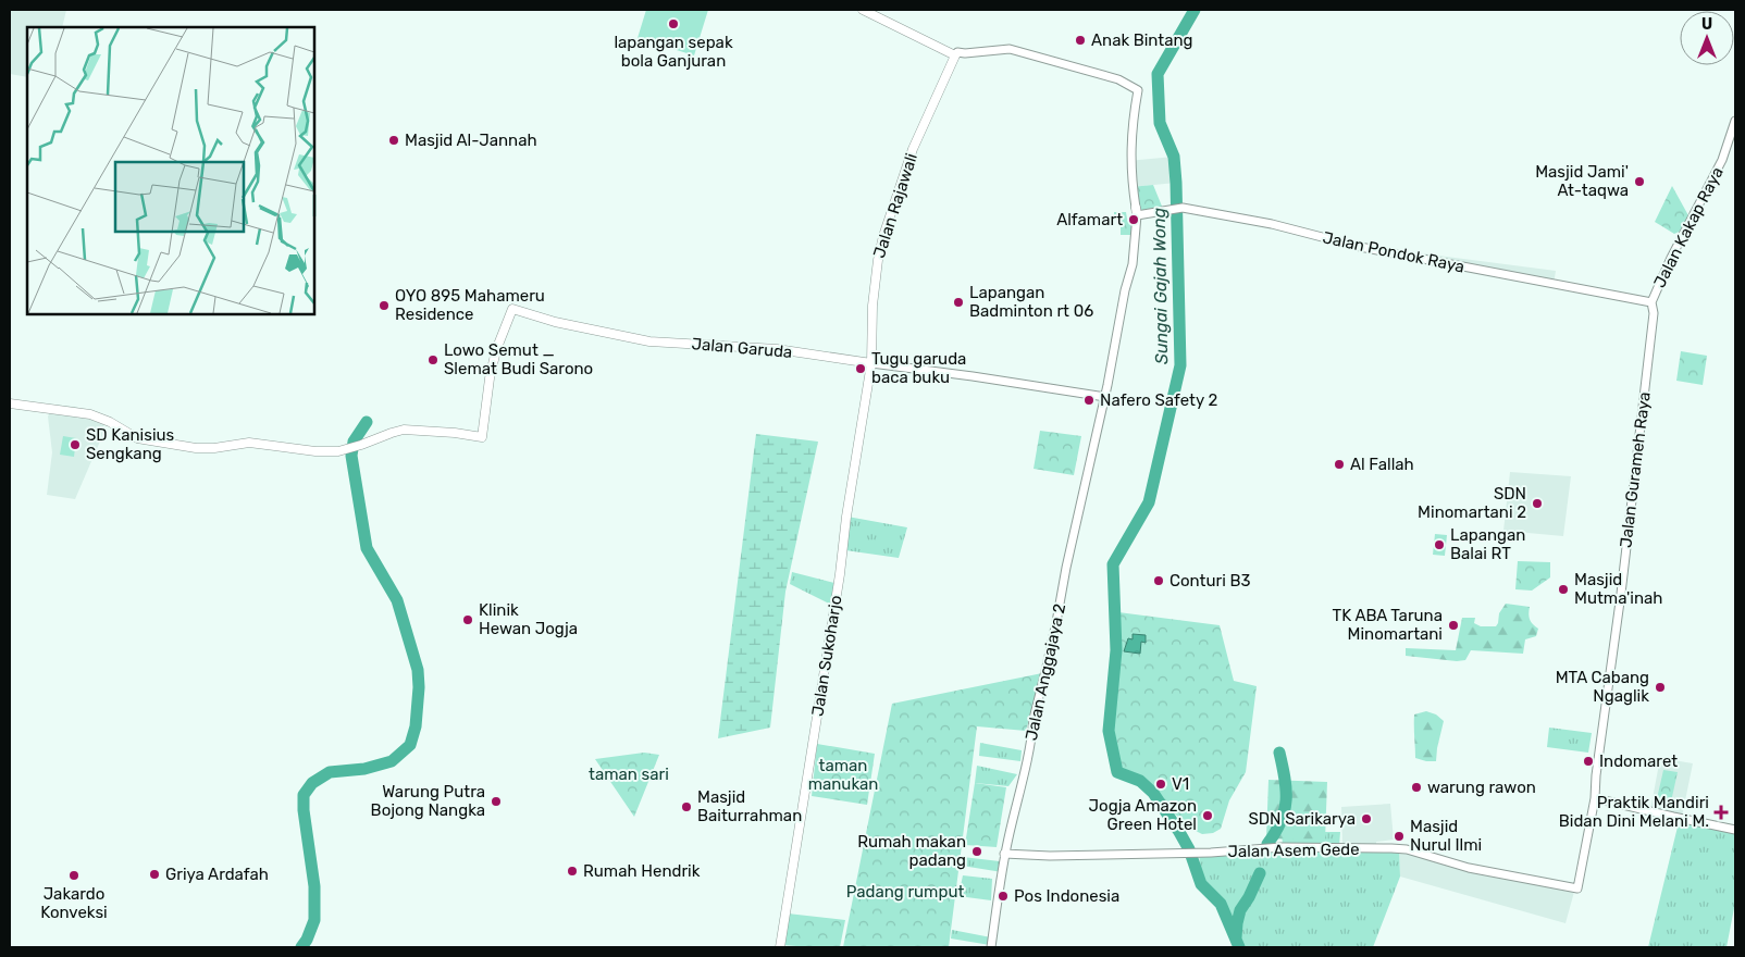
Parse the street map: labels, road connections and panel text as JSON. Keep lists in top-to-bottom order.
{
  "streets": {
    "main road": ["Jalan Rajawali", "Jalan Garuda", "Jalan Sukoharjo"],
    "street": [
      "Jalan Kakap Raya",
      "Jalan Pondok Raya",
      "Jalan Gurameh Raya",
      "Jalan Anggajaya 2",
      "Jalan Asem Gede"
    ]
  },
  "crossings": [
    ["Jalan Rajawali", "Jalan Garuda"],
    ["Jalan Rajawali", "Jalan Sukoharjo"],
    ["Jalan Rajawali", "Jalan Anggajaya 2"],
    ["Jalan Kakap Raya", "Jalan Pondok Raya"],
    ["Jalan Kakap Raya", "Jalan Gurameh Raya"],
    ["Jalan Pondok Raya", "Jalan Gurameh Raya"],
    ["Jalan Pondok Raya", "Jalan Anggajaya 2"],
    ["Jalan Garuda", "Jalan Sukoharjo"],
    ["Jalan Garuda", "Jalan Anggajaya 2"],
    ["Jalan Gurameh Raya", "Jalan Asem Gede"],
    ["Jalan Anggajaya 2", "Jalan Asem Gede"]
  ],
  "water": ["Sungai Gajah Wong"],
  "parks": ["taman manukan", "taman sari", "Padang rumput"],
  "places": {
    "other": [
      "lapangan sepak bola Ganjuran",
      "Anak Bintang",
      "Masjid Al-Jannah",
      "Masjid Jami' At-taqwa",
      "Alfamart",
      "Lapangan Badminton rt 06",
      "OYO 895 Mahameru Residence",
      "Lowo Semut _ Slemat Budi Sarono",
      "Tugu garuda baca buku",
      "Nafero Safety 2",
      "SD Kanisius Sengkang",
      "Al Fallah",
      "SDN Minomartani 2",
      "Lapangan Balai RT",
      "Conturi B3",
      "Masjid Mutma'inah",
      "Klinik Hewan Jogja",
      "TK ABA Taruna Minomartani",
      "MTA Cabang Ngaglik",
      "Indomaret",
      "V1",
      "warung rawon",
      "Warung Putra Bojong Nangka",
      "Masjid Baiturrahman",
      "Jogja Amazon Green Hotel",
      "SDN Sarikarya",
      "Masjid Nurul Ilmi",
      "Rumah makan padang",
      "Rumah Hendrik",
      "Griya Ardafah",
      "Jakardo Konveksi",
      "Pos Indonesia"
    ],
    "health": ["Praktik Mandiri Bidan Dini Melani M."]
  },
  "north": "top"
}
